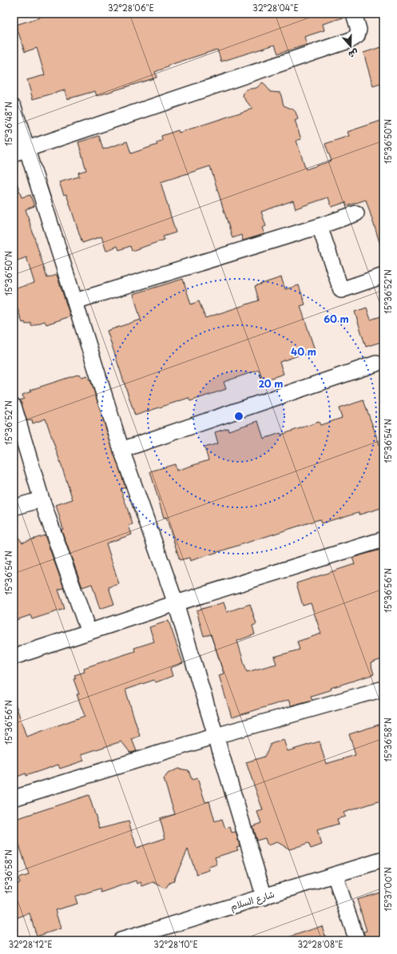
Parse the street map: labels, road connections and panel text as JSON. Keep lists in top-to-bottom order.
{
  "streets": {
    "street": ["شارع السلام"]
  },
  "north": "bottom",
  "coordinates": [
    "32°28'06\"E",
    "32°28'04\"E",
    "15°36'48\"N",
    "15°36'50\"N",
    "15°36'52\"N",
    "15°36'54\"N",
    "15°36'56\"N",
    "15°36'58\"N",
    "15°37'00\"N",
    "32°28'12\"E",
    "32°28'10\"E",
    "32°28'08\"E"
  ],
  "rings": ["60 m", "40 m", "20 m"]
}
